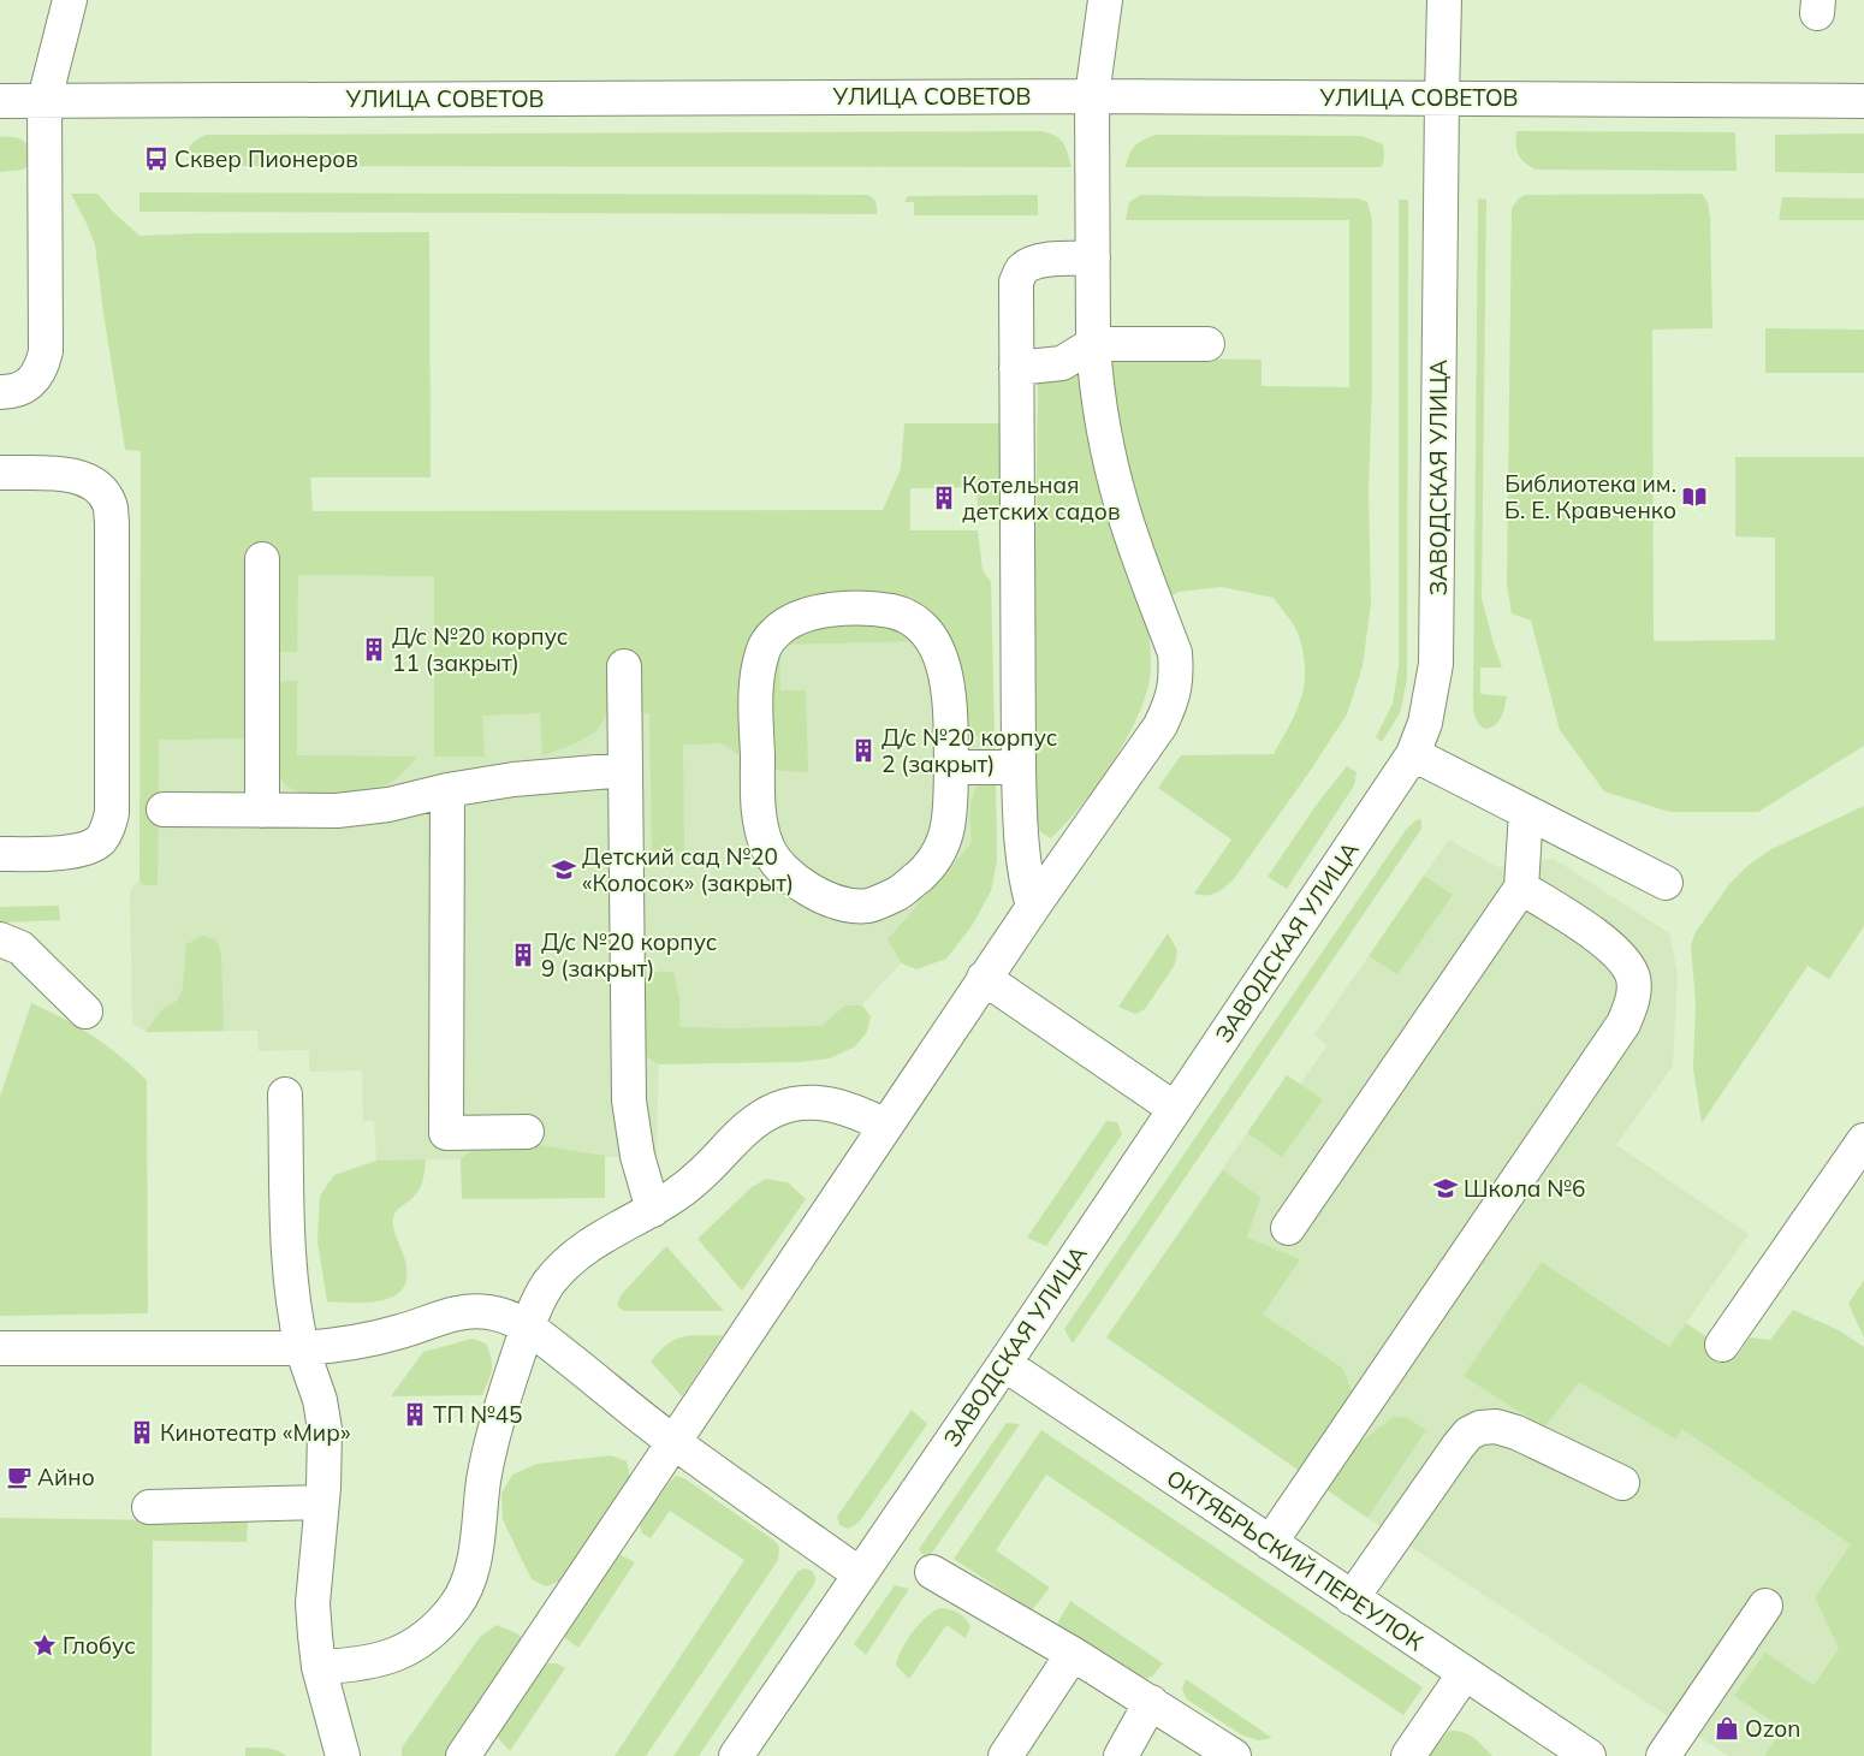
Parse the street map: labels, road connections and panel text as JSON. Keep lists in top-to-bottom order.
{
  "streets": {
    "street": ["УЛИЦА СОВЕТОВ", "ЗАВОДСКАЯ УЛИЦА", "ОКТЯБРЬСКИЙ ПЕРЕУЛОК"]
  },
  "crossings": [
    ["УЛИЦА СОВЕТОВ", "ЗАВОДСКАЯ УЛИЦА"],
    ["ЗАВОДСКАЯ УЛИЦА", "ОКТЯБРЬСКИЙ ПЕРЕУЛОК"]
  ],
  "places": {
    "bus stop": ["Сквер Пионеров"],
    "library": ["Библиотека им. Б. Е. Кравченко"],
    "building": [
      "Котельная детских садов",
      "Д/с №20 корпус 11 (закрыт)",
      "Д/с №20 корпус 2 (закрыт)",
      "Д/с №20 корпус 9 (закрыт)",
      "ТП №45",
      "Кинотеатр «Мир»"
    ],
    "school or university": ["Детский сад №20 «Колосок» (закрыт)", "Школа №6"],
    "cafe": ["Айно"],
    "place": ["Глобус"],
    "shop": ["Ozon"]
  }
}
